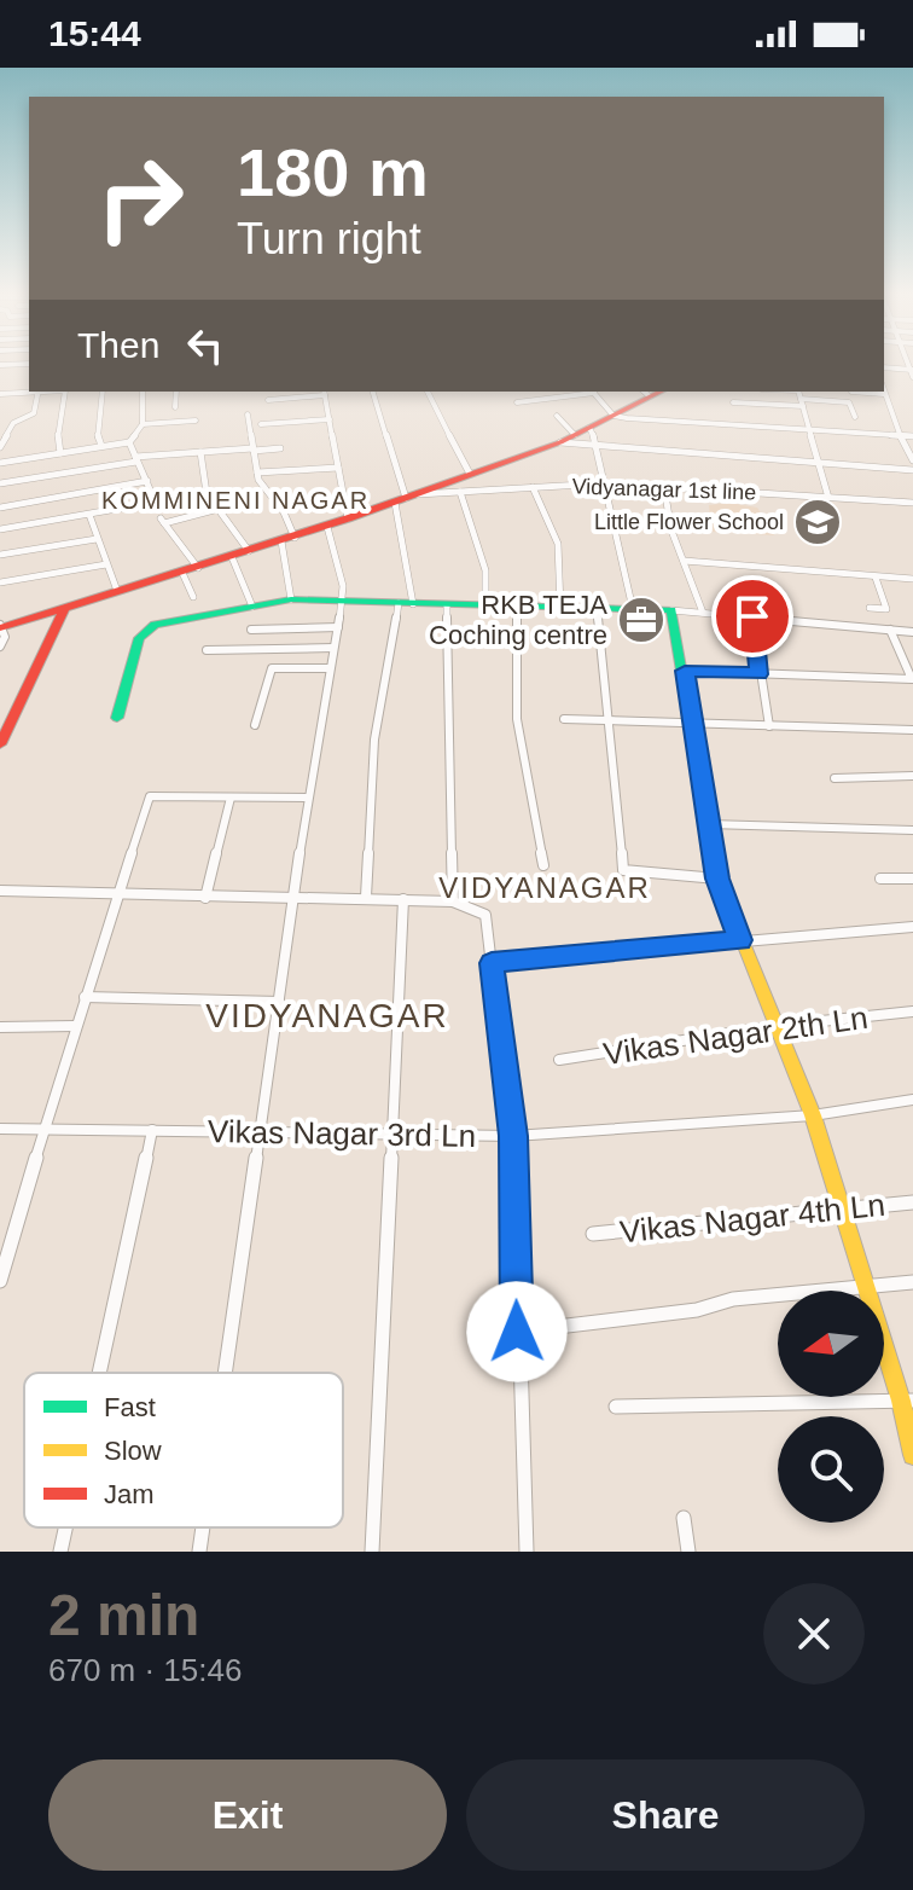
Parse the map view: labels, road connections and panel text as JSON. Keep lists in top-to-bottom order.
{
  "streets": {
    "street": [
      "Vidyanagar 1st line",
      "Vikas Nagar 2th Ln",
      "Vikas Nagar 3rd Ln",
      "Vikas Nagar 4th Ln"
    ]
  },
  "districts": ["KOMMINENI NAGAR", "VIDYANAGAR", "VIDYANAGAR"],
  "places": {
    "school or university": ["Little Flower School"],
    "office": ["RKB TEJA Coching centre"]
  },
  "legend": ["Fast", "Slow", "Jam"],
  "north": "left",
  "page": {
    "status": "15:44",
    "turn": ["180 m", "Turn right"],
    "then": "Then",
    "heading": ["2 min", "670 m · 15:46"],
    "buttons": ["Exit", "Share"]
  }
}
